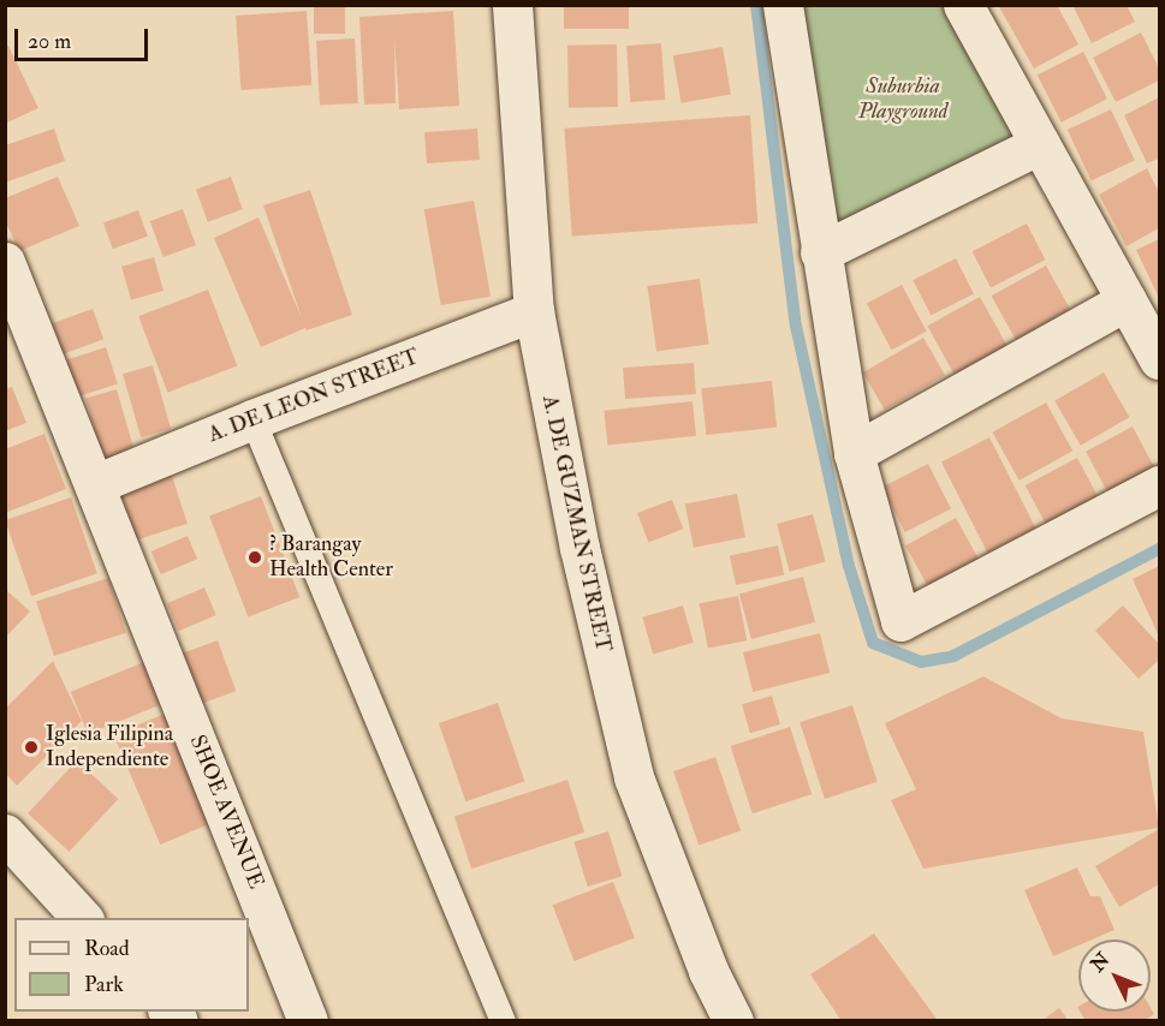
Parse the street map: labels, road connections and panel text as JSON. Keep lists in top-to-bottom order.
{
  "streets": {
    "street": ["A. DE LEON STREET", "A. DE GUZMAN STREET", "SHOE AVENUE"]
  },
  "crossings": [
    ["A. DE LEON STREET", "A. DE GUZMAN STREET"],
    ["A. DE LEON STREET", "SHOE AVENUE"]
  ],
  "parks": ["Suburbia Playground"],
  "places": ["? Barangay Health Center", "Iglesia Filipina Independiente"],
  "legend": ["Road", "Park"],
  "scale_bar": "20 m",
  "north": "top left"
}
